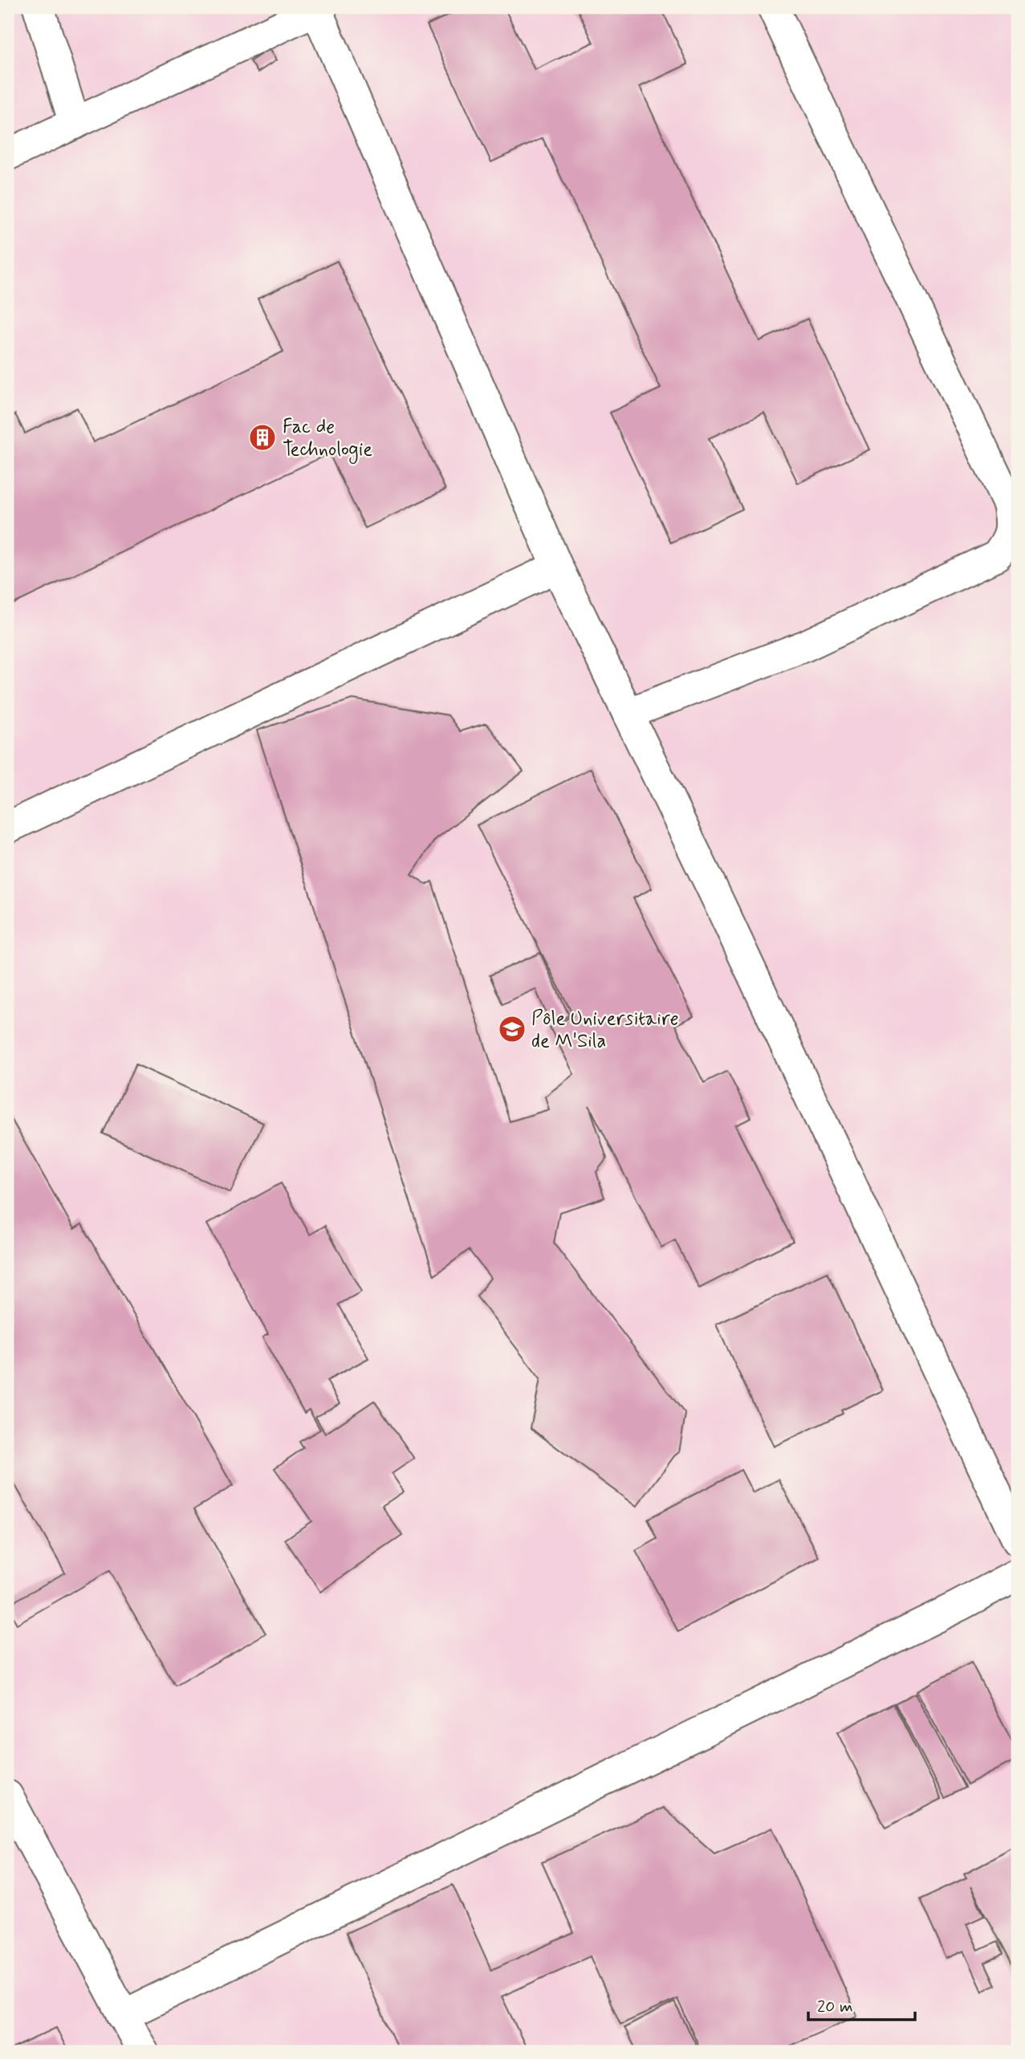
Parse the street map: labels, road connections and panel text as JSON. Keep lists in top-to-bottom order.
{
  "places": {
    "building": ["Fac de Technologie"],
    "school or university": ["Pôle Universitaire de M'Sila"]
  },
  "scale_bar": "20 m"
}
